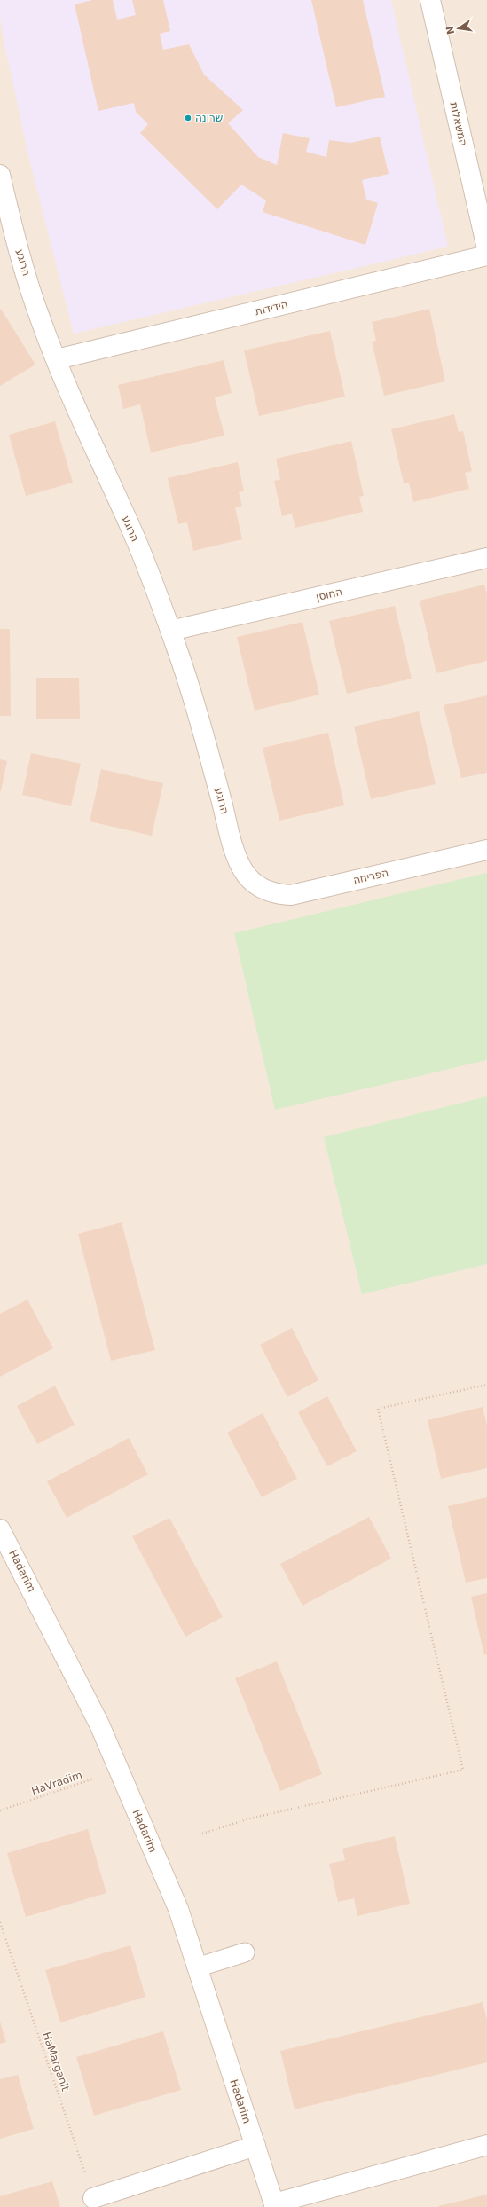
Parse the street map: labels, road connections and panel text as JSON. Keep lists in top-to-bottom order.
{
  "streets": {
    "street": [
      "המשאלות",
      "הרוגע",
      "הידידות",
      "החוסן",
      "הפריחה",
      "Hadarim"
    ],
    "path": ["HaVradim", "HaMarganit"]
  },
  "crossings": [
    ["הרוגע", "הידידות"],
    ["הרוגע", "החוסן"],
    ["הרוגע", "הפריחה"],
    ["Hadarim", "HaVradim"]
  ],
  "places": ["שרונה"],
  "north": "left"
}
